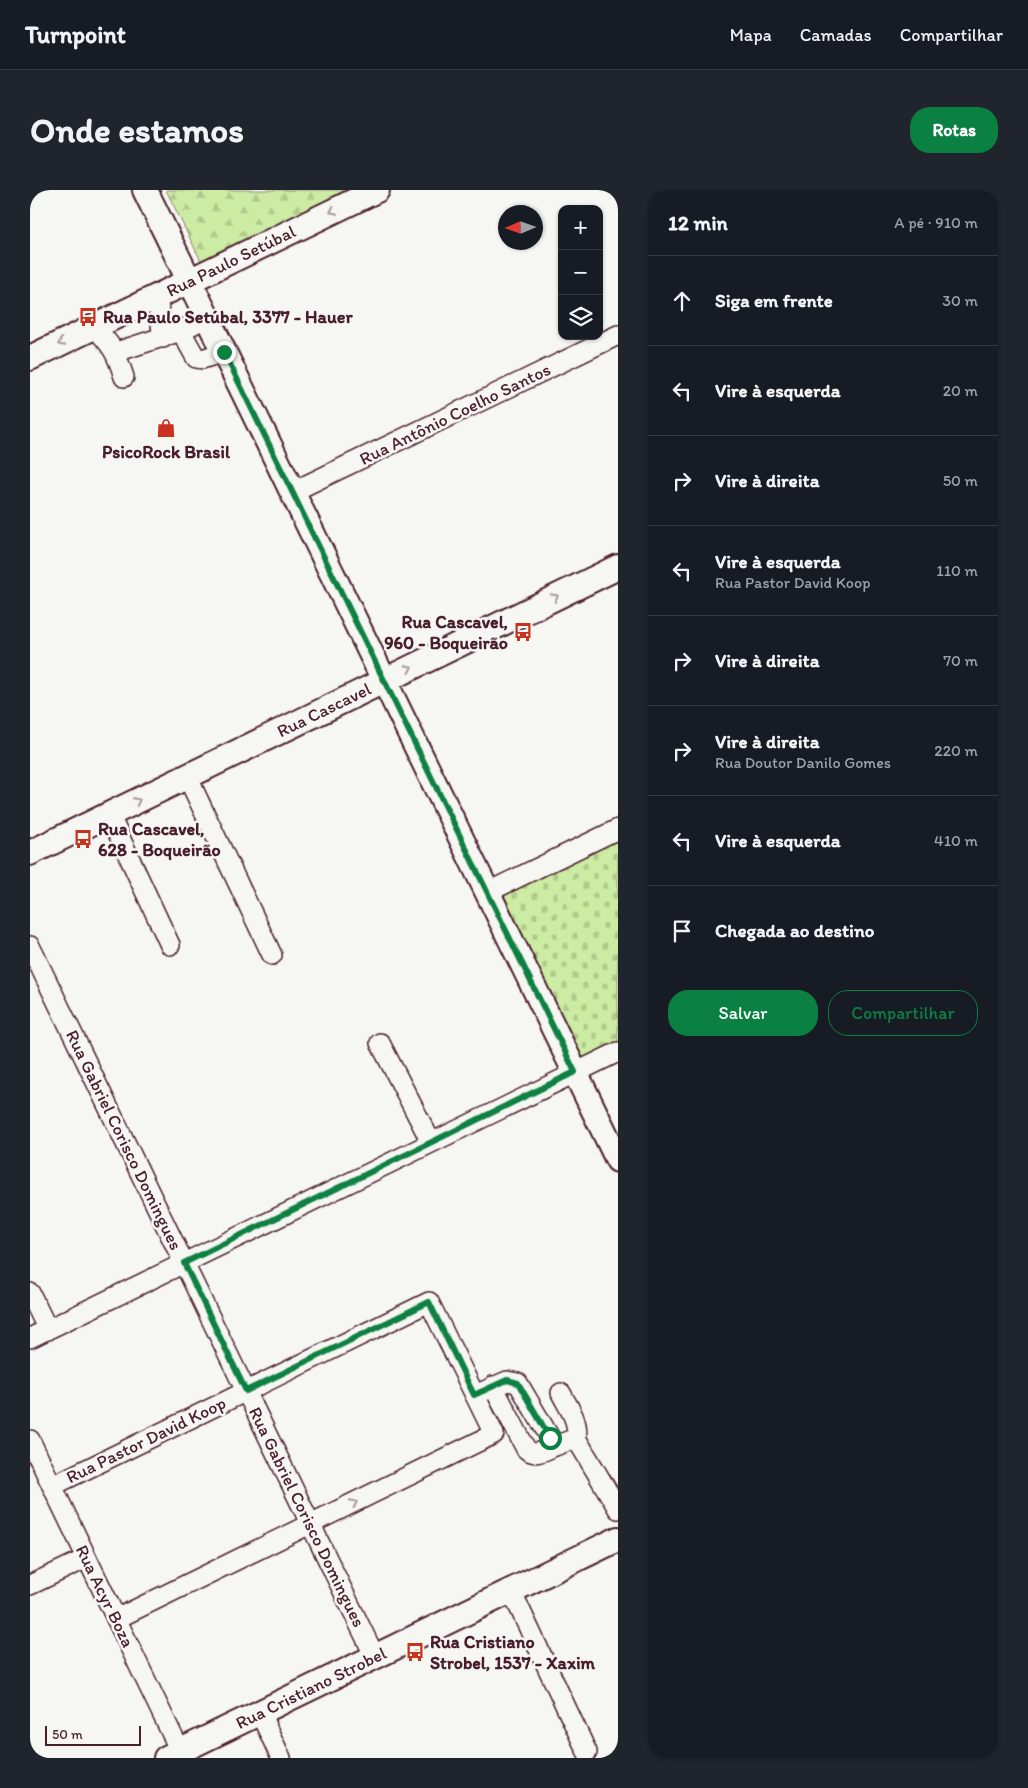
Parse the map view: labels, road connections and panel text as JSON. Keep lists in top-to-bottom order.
{
  "streets": {
    "main road": ["Rua Paulo Setúbal", "Rua Cascavel", "Rua Cristiano Strobel"],
    "street": [
      "Rua Antônio Coelho Santos",
      "Rua Gabriel Corisco Domingues",
      "Rua Pastor David Koop",
      "Rua Acyr Boza"
    ]
  },
  "crossings": [
    ["Rua Gabriel Corisco Domingues", "Rua Pastor David Koop"],
    ["Rua Gabriel Corisco Domingues", "Rua Cristiano Strobel"],
    ["Rua Pastor David Koop", "Rua Acyr Boza"],
    ["Rua Acyr Boza", "Rua Cristiano Strobel"]
  ],
  "one_way": ["Rua Paulo Setúbal", "Rua Cascavel"],
  "places": {
    "bus stop": [
      "Rua Paulo Setúbal, 3377 - Hauer",
      "Rua Cascavel, 960 - Boqueirão",
      "Rua Cascavel, 628 - Boqueirão",
      "Rua Cristiano Strobel, 1537 - Xaxim"
    ],
    "shop": ["PsicoRock Brasil"]
  },
  "scale_bar": "50 m",
  "north": "left",
  "page": {
    "header": "Turnpoint",
    "nav": ["Mapa", "Camadas", "Compartilhar"],
    "buttons": [
      "Rotas",
      ["Salvar", "Compartilhar"]
    ],
    "title": "Onde estamos",
    "heading": ["12 min", "A pé · 910 m"],
    "map_buttons": ["+", "−"],
    "list": [
      ["Siga em frente", "30 m"],
      ["Vire à esquerda", "20 m"],
      ["Vire à direita", "50 m"],
      ["Vire à esquerda", "Rua Pastor David Koop", "110 m"],
      ["Vire à direita", "70 m"],
      ["Vire à direita", "Rua Doutor Danilo Gomes", "220 m"],
      ["Vire à esquerda", "410 m"],
      "Chegada ao destino"
    ],
    "scale": "50 m"
  }
}
